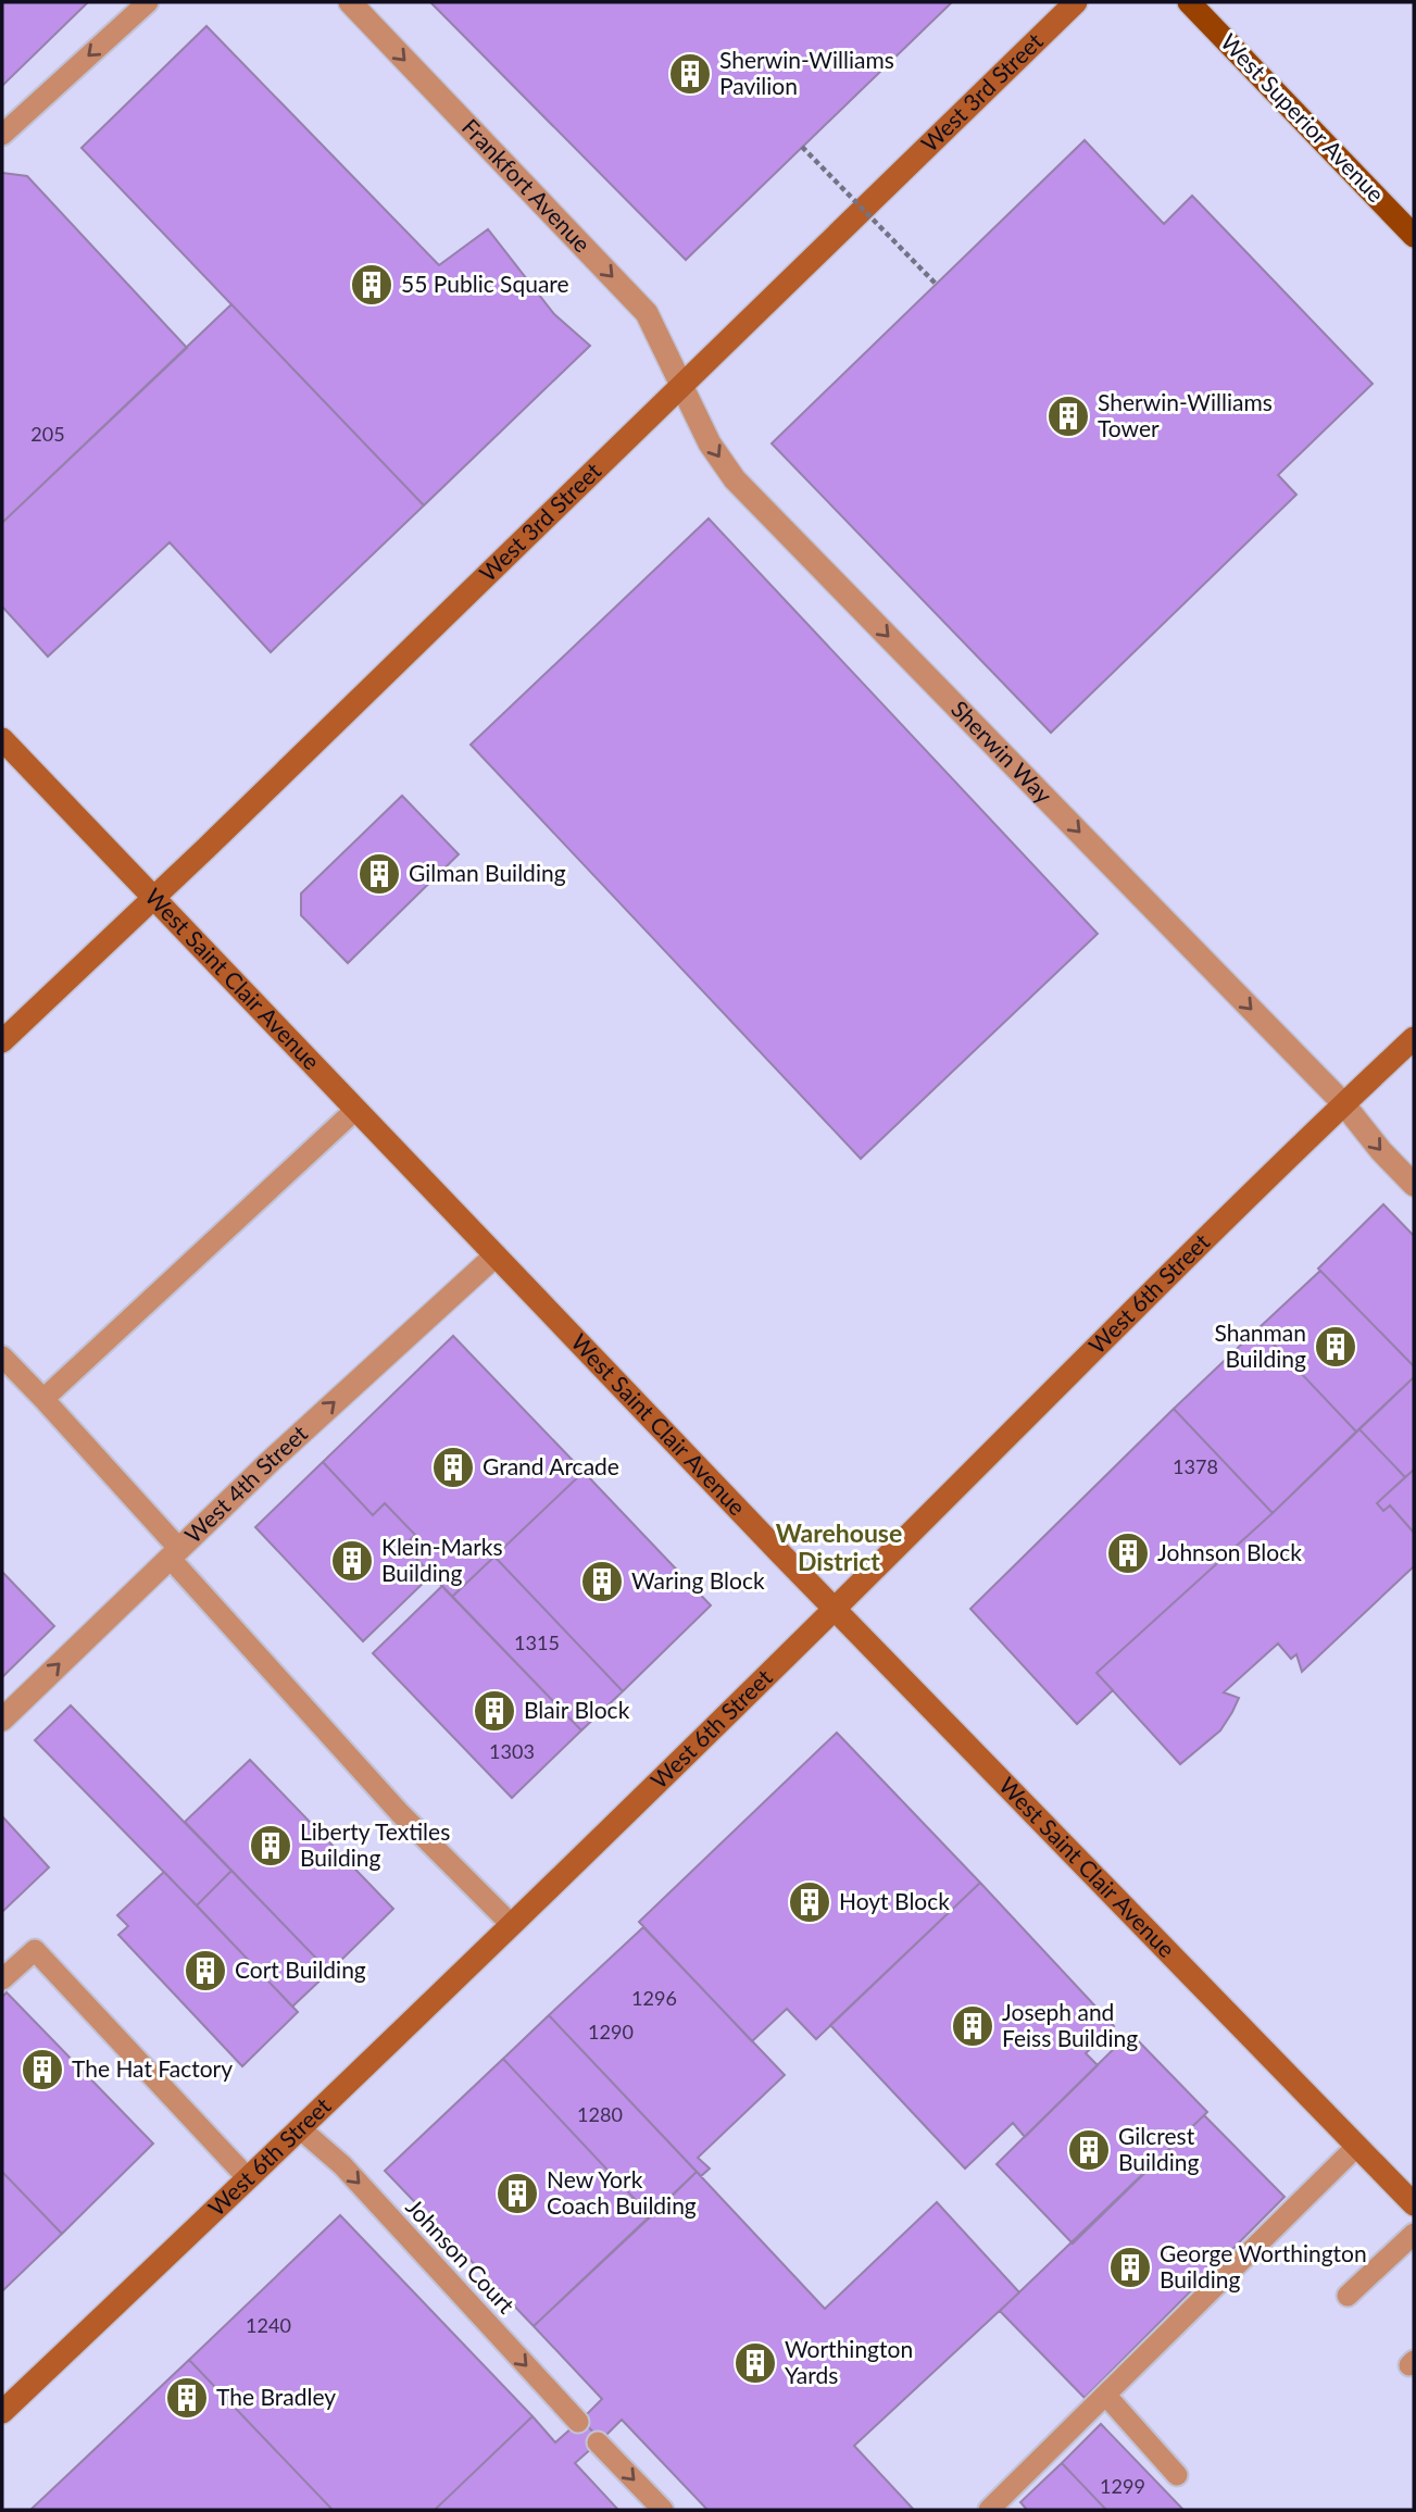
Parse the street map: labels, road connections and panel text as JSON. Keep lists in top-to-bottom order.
{
  "streets": {
    "main road": ["West Superior Avenue"],
    "street": [
      "West 3rd Street",
      "Frankfort Avenue",
      "Sherwin Way",
      "West Saint Clair Avenue",
      "West 6th Street",
      "West 4th Street"
    ],
    "lane": ["Johnson Court"]
  },
  "crossings": [
    ["West 3rd Street", "Frankfort Avenue"],
    ["West 3rd Street", "Sherwin Way"],
    ["West 3rd Street", "West Saint Clair Avenue"],
    ["Frankfort Avenue", "Sherwin Way"],
    ["Sherwin Way", "West 6th Street"],
    ["West Saint Clair Avenue", "West 6th Street"],
    ["West Saint Clair Avenue", "West 4th Street"],
    ["West 6th Street", "Johnson Court"]
  ],
  "one_way": [
    "Frankfort Avenue",
    "Sherwin Way",
    "West 4th Street",
    "Johnson Court"
  ],
  "districts": ["Warehouse District"],
  "places": {
    "building": [
      "Sherwin-Williams Pavilion",
      "55 Public Square",
      "Sherwin-Williams Tower",
      "Gilman Building",
      "Shanman Building",
      "Grand Arcade",
      "Johnson Block",
      "Klein-Marks Building",
      "Waring Block",
      "Blair Block",
      "Liberty Textiles Building",
      "Hoyt Block",
      "Cort Building",
      "Joseph and Feiss Building",
      "The Hat Factory",
      "Gilcrest Building",
      "New York Coach Building",
      "George Worthington Building",
      "Worthington Yards",
      "The Bradley"
    ]
  },
  "house_numbers": [
    "205",
    "1378",
    "1315",
    "1303",
    "1296",
    "1290",
    "1280",
    "1240",
    "1299"
  ]
}
